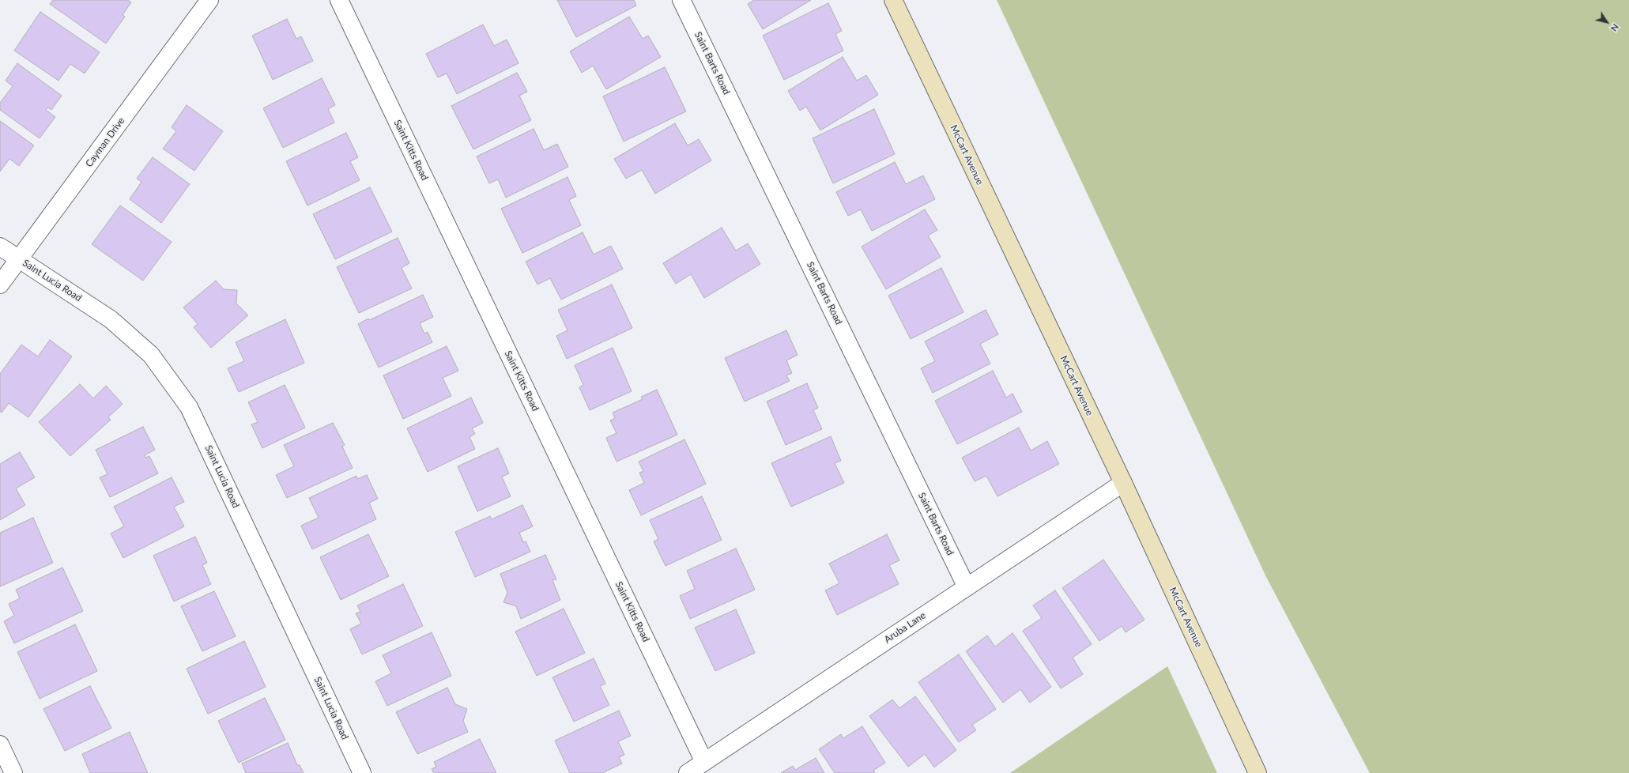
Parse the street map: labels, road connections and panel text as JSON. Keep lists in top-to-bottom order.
{
  "streets": {
    "street": [
      "Saint Barts Road",
      "Cayman Drive",
      "Saint Kitts Road",
      "McCart Avenue",
      "Saint Lucia Road",
      "Aruba Lane"
    ]
  },
  "crossings": [
    ["Saint Barts Road", "Aruba Lane"],
    ["Cayman Drive", "Saint Lucia Road"],
    ["Saint Kitts Road", "Aruba Lane"],
    ["McCart Avenue", "Aruba Lane"]
  ],
  "north": "bottom right"
}
